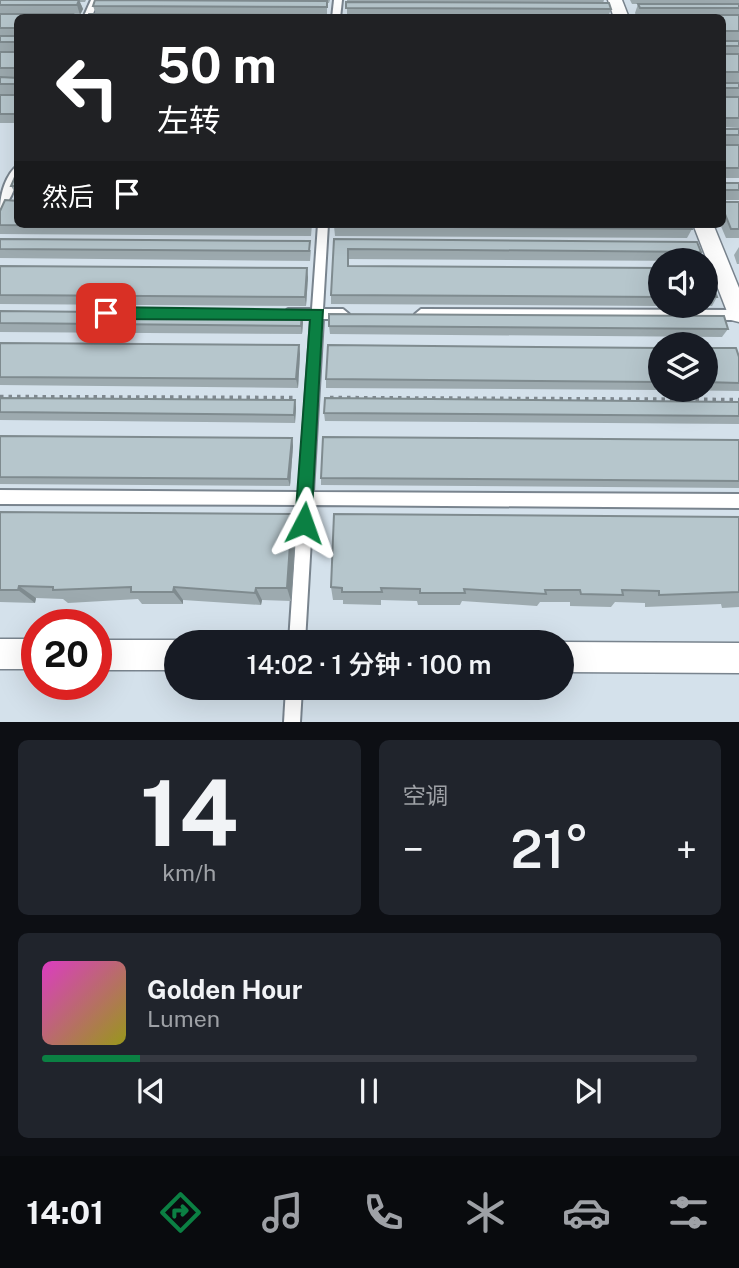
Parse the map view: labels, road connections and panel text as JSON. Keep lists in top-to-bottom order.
{
  "page": {
    "turn": ["50 m", "左转"],
    "then": "然后",
    "limit": "20",
    "trip": "14:02 · 1 分钟 · 100 m",
    "tile": [
      ["14", "km/h"],
      "空调"
    ],
    "heat": ["−", "21°", "+"],
    "song": ["Golden Hour", "Lumen"],
    "tabs": "14:01"
  }
}
